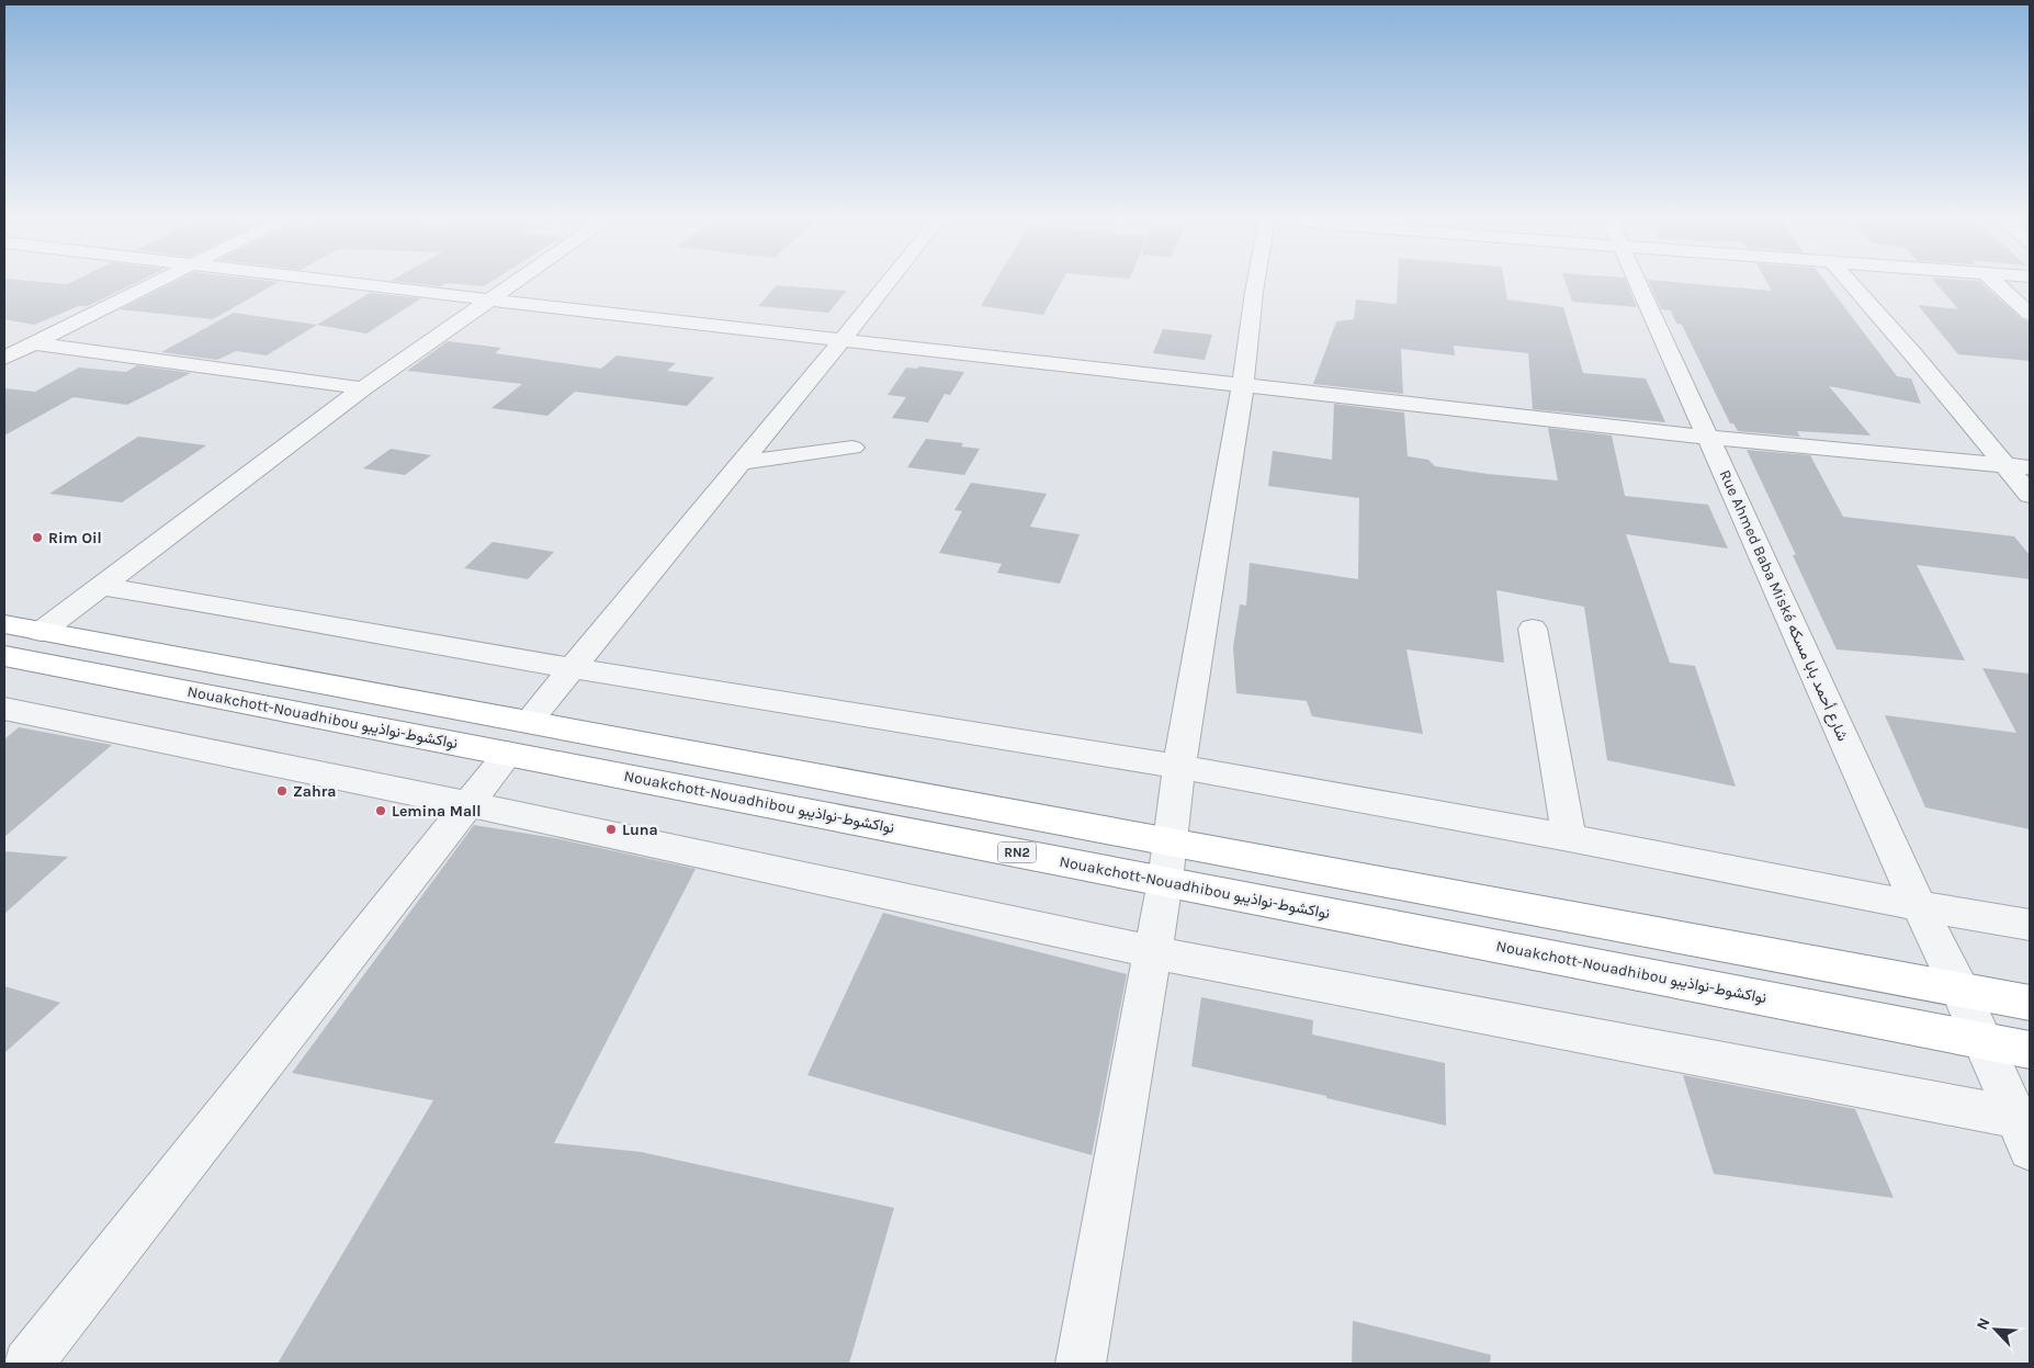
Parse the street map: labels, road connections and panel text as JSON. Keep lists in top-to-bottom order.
{
  "streets": {
    "highway": ["Nouakchott-Nouadhibou نواكشوط-نواذيبو", "RN2"],
    "street": ["Rue Ahmed Baba Miské شارع أحمد بابا مسكه"]
  },
  "crossings": [
    ["Rue Ahmed Baba Miské شارع أحمد بابا مسكه", "Nouakchott-Nouadhibou نواكشوط-نواذيبو"]
  ],
  "places": [
    "Rim Oil",
    "Zahra",
    "Lemina Mall",
    "Luna"
  ],
  "north": "top left"
}
